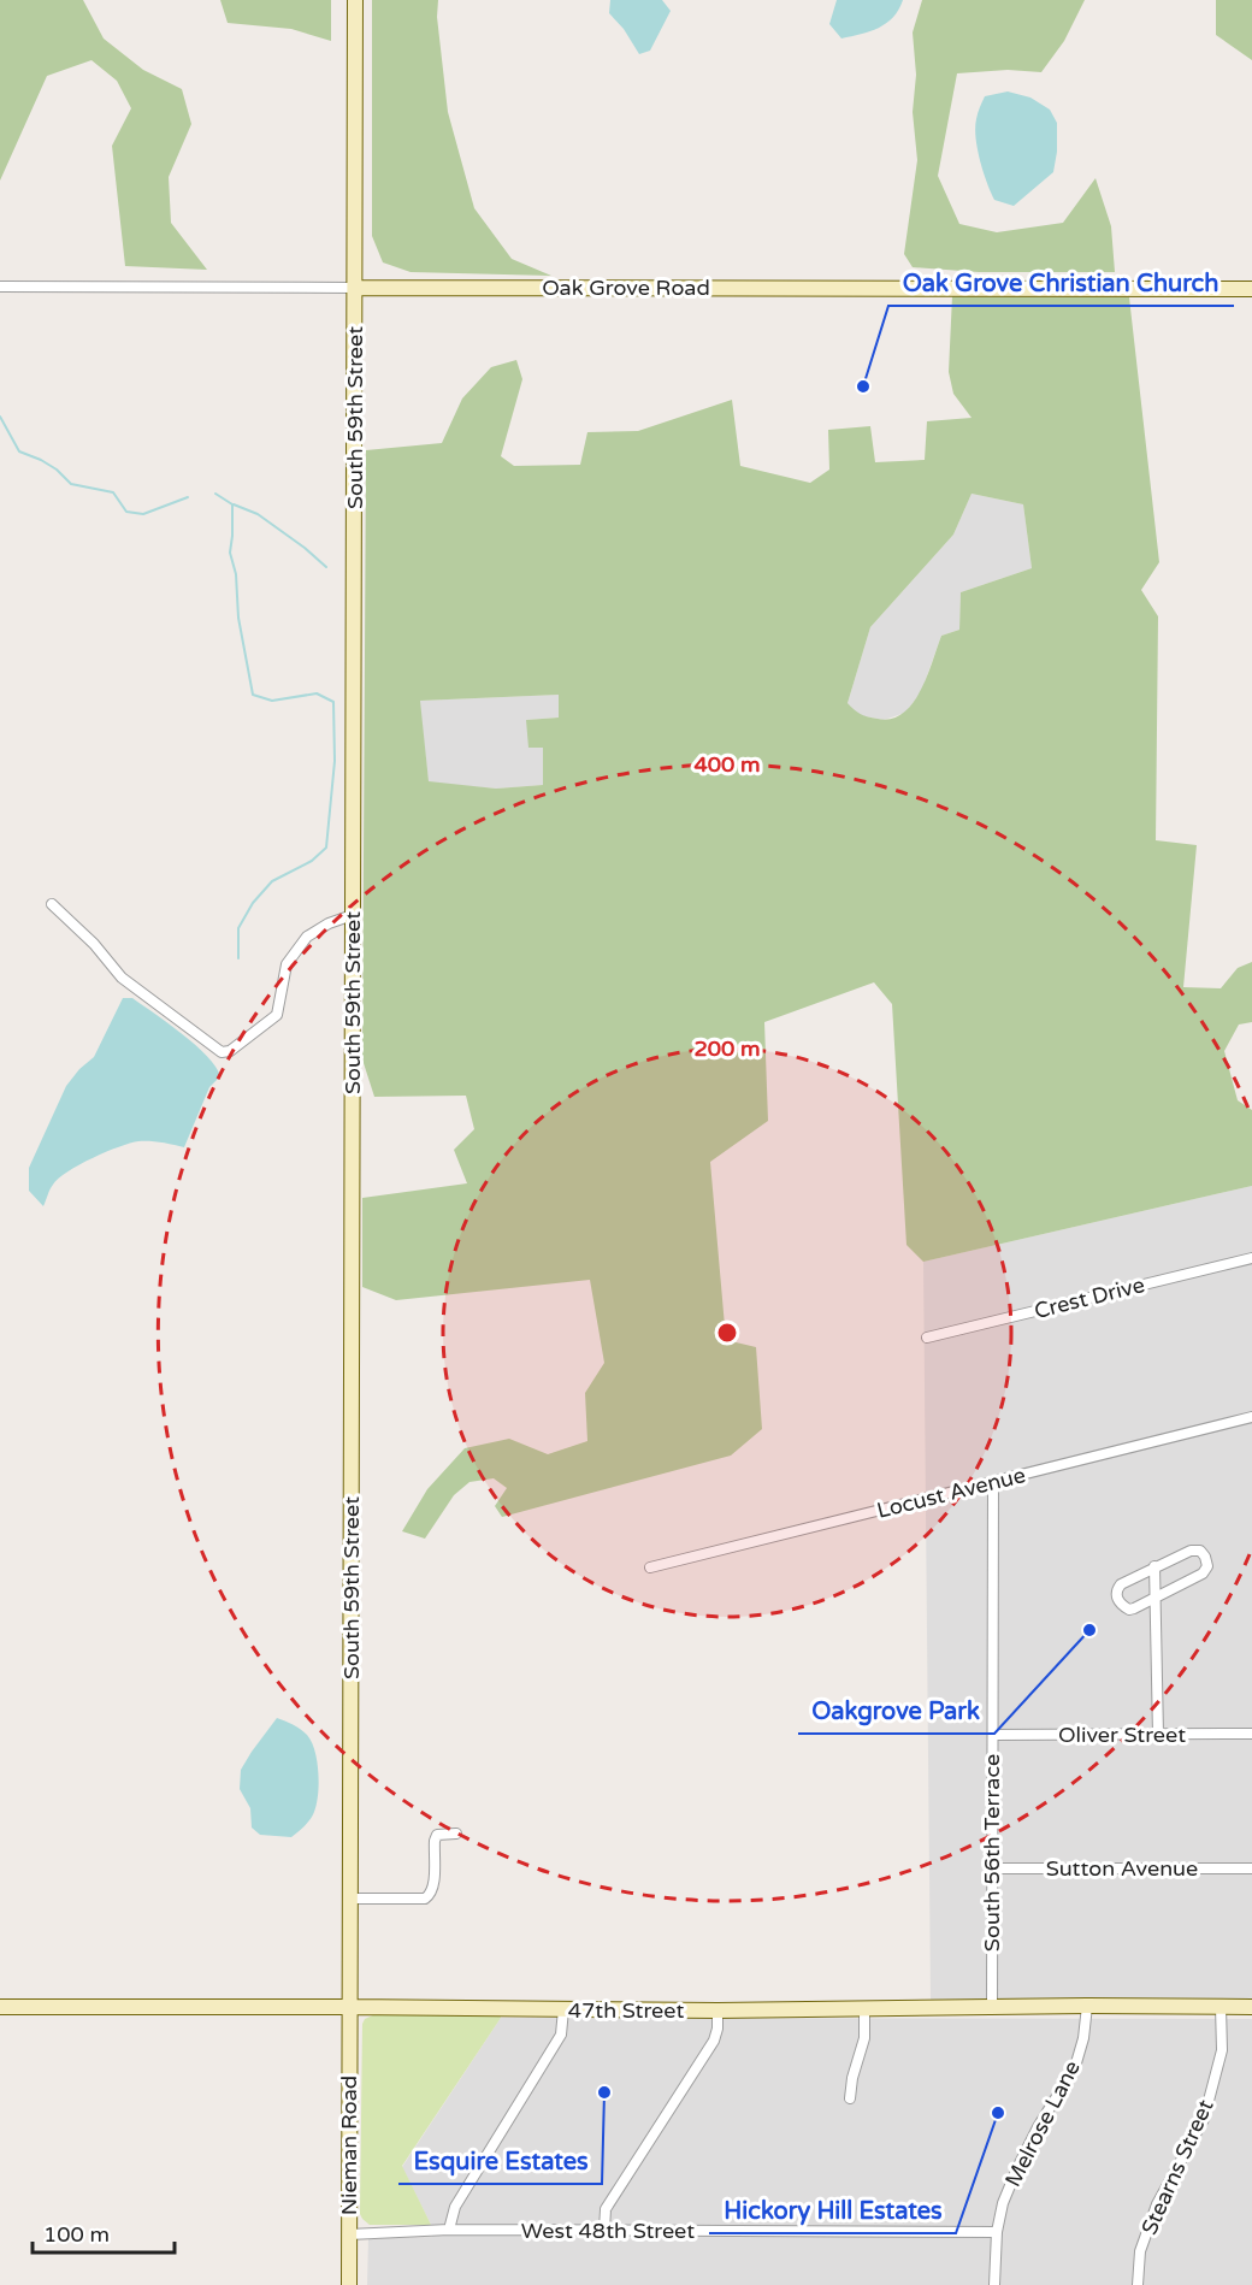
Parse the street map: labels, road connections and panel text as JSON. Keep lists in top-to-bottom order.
{
  "streets": {
    "main road": [
      "Oak Grove Road",
      "South 59th Street",
      "47th Street",
      "Nieman Road"
    ],
    "street": [
      "Crest Drive",
      "Locust Avenue",
      "Oliver Street",
      "South 56th Terrace",
      "Sutton Avenue",
      "Melrose Lane",
      "Stearns Street",
      "West 48th Street"
    ]
  },
  "crossings": [
    ["Oak Grove Road", "South 59th Street"],
    ["South 59th Street", "47th Street"],
    ["South 59th Street", "Nieman Road"],
    ["Locust Avenue", "South 56th Terrace"],
    ["Oliver Street", "South 56th Terrace"],
    ["South 56th Terrace", "Sutton Avenue"],
    ["South 56th Terrace", "47th Street"],
    ["47th Street", "Melrose Lane"],
    ["47th Street", "Nieman Road"],
    ["47th Street", "Stearns Street"],
    ["Melrose Lane", "West 48th Street"],
    ["Nieman Road", "West 48th Street"]
  ],
  "places": [
    "Oak Grove Christian Church",
    "Oakgrove Park",
    "Esquire Estates",
    "Hickory Hill Estates"
  ],
  "scale_bar": "100 m",
  "rings": ["400 m", "200 m"]
}
